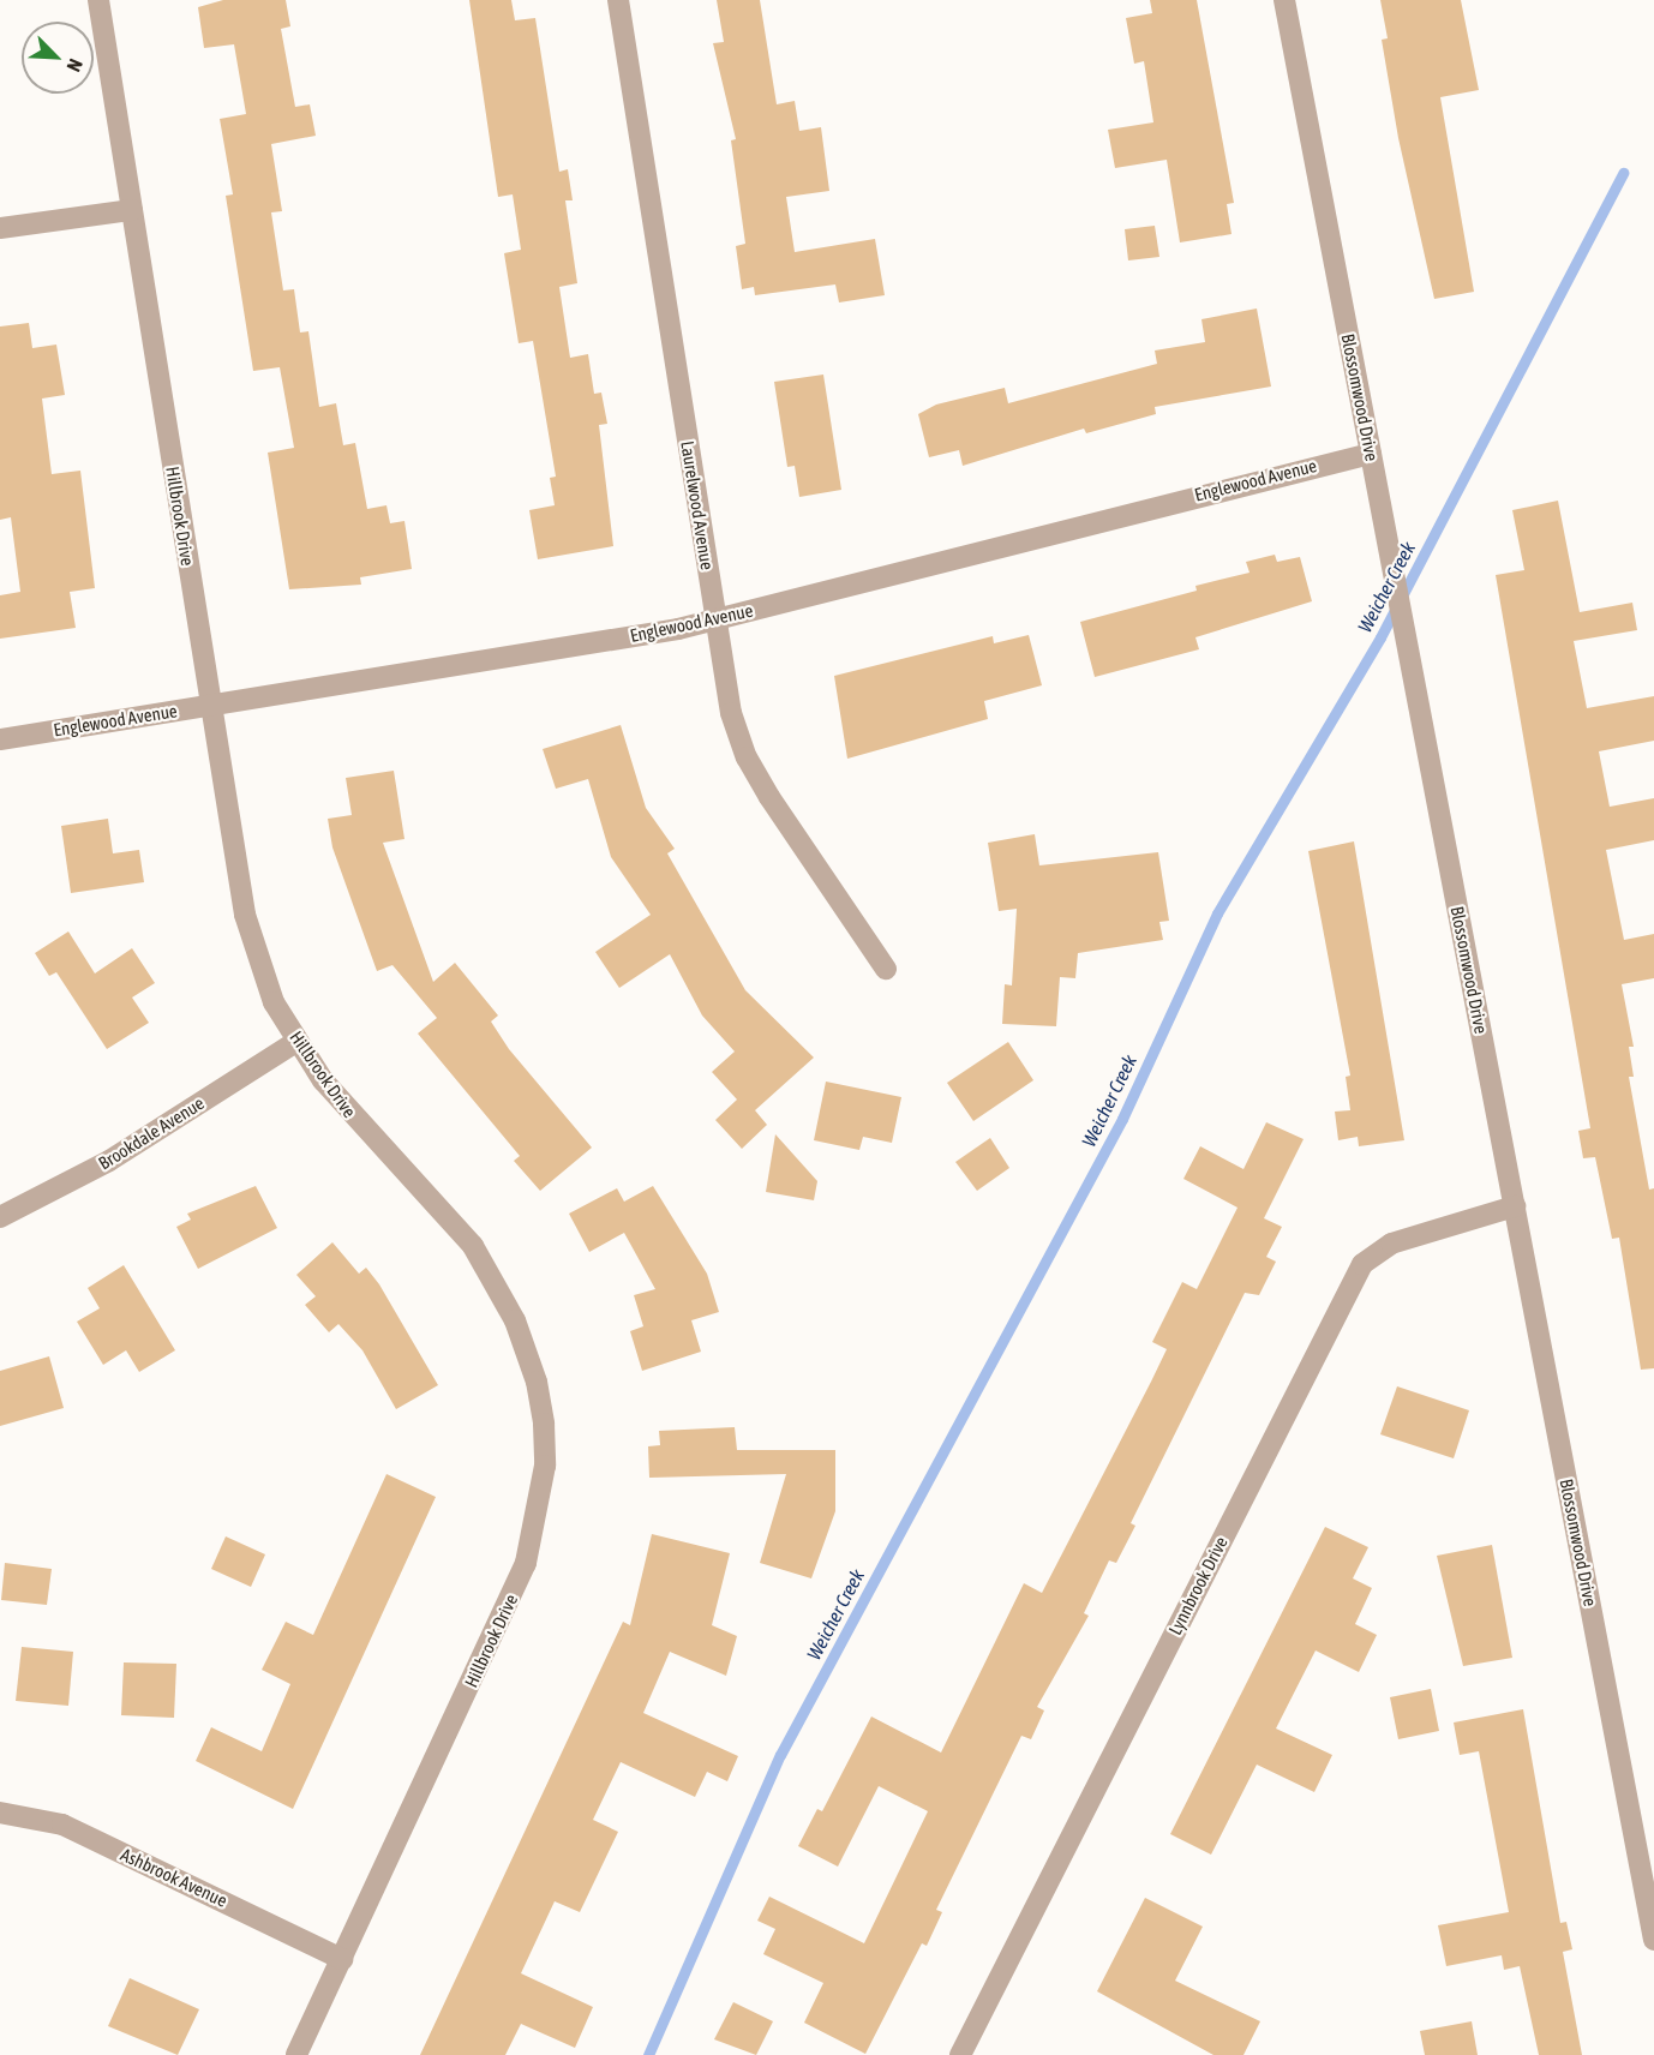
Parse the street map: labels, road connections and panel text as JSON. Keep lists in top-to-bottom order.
{
  "streets": {
    "street": [
      "Blossomwood Drive",
      "Englewood Avenue",
      "Laurelwood Avenue",
      "Hillbrook Drive",
      "Brookdale Avenue",
      "Lynnbrook Drive",
      "Ashbrook Avenue"
    ]
  },
  "crossings": [
    ["Blossomwood Drive", "Englewood Avenue"],
    ["Blossomwood Drive", "Lynnbrook Drive"],
    ["Englewood Avenue", "Laurelwood Avenue"],
    ["Englewood Avenue", "Hillbrook Drive"],
    ["Hillbrook Drive", "Brookdale Avenue"],
    ["Hillbrook Drive", "Ashbrook Avenue"]
  ],
  "water": ["Weicher Creek"],
  "north": "bottom right"
}
